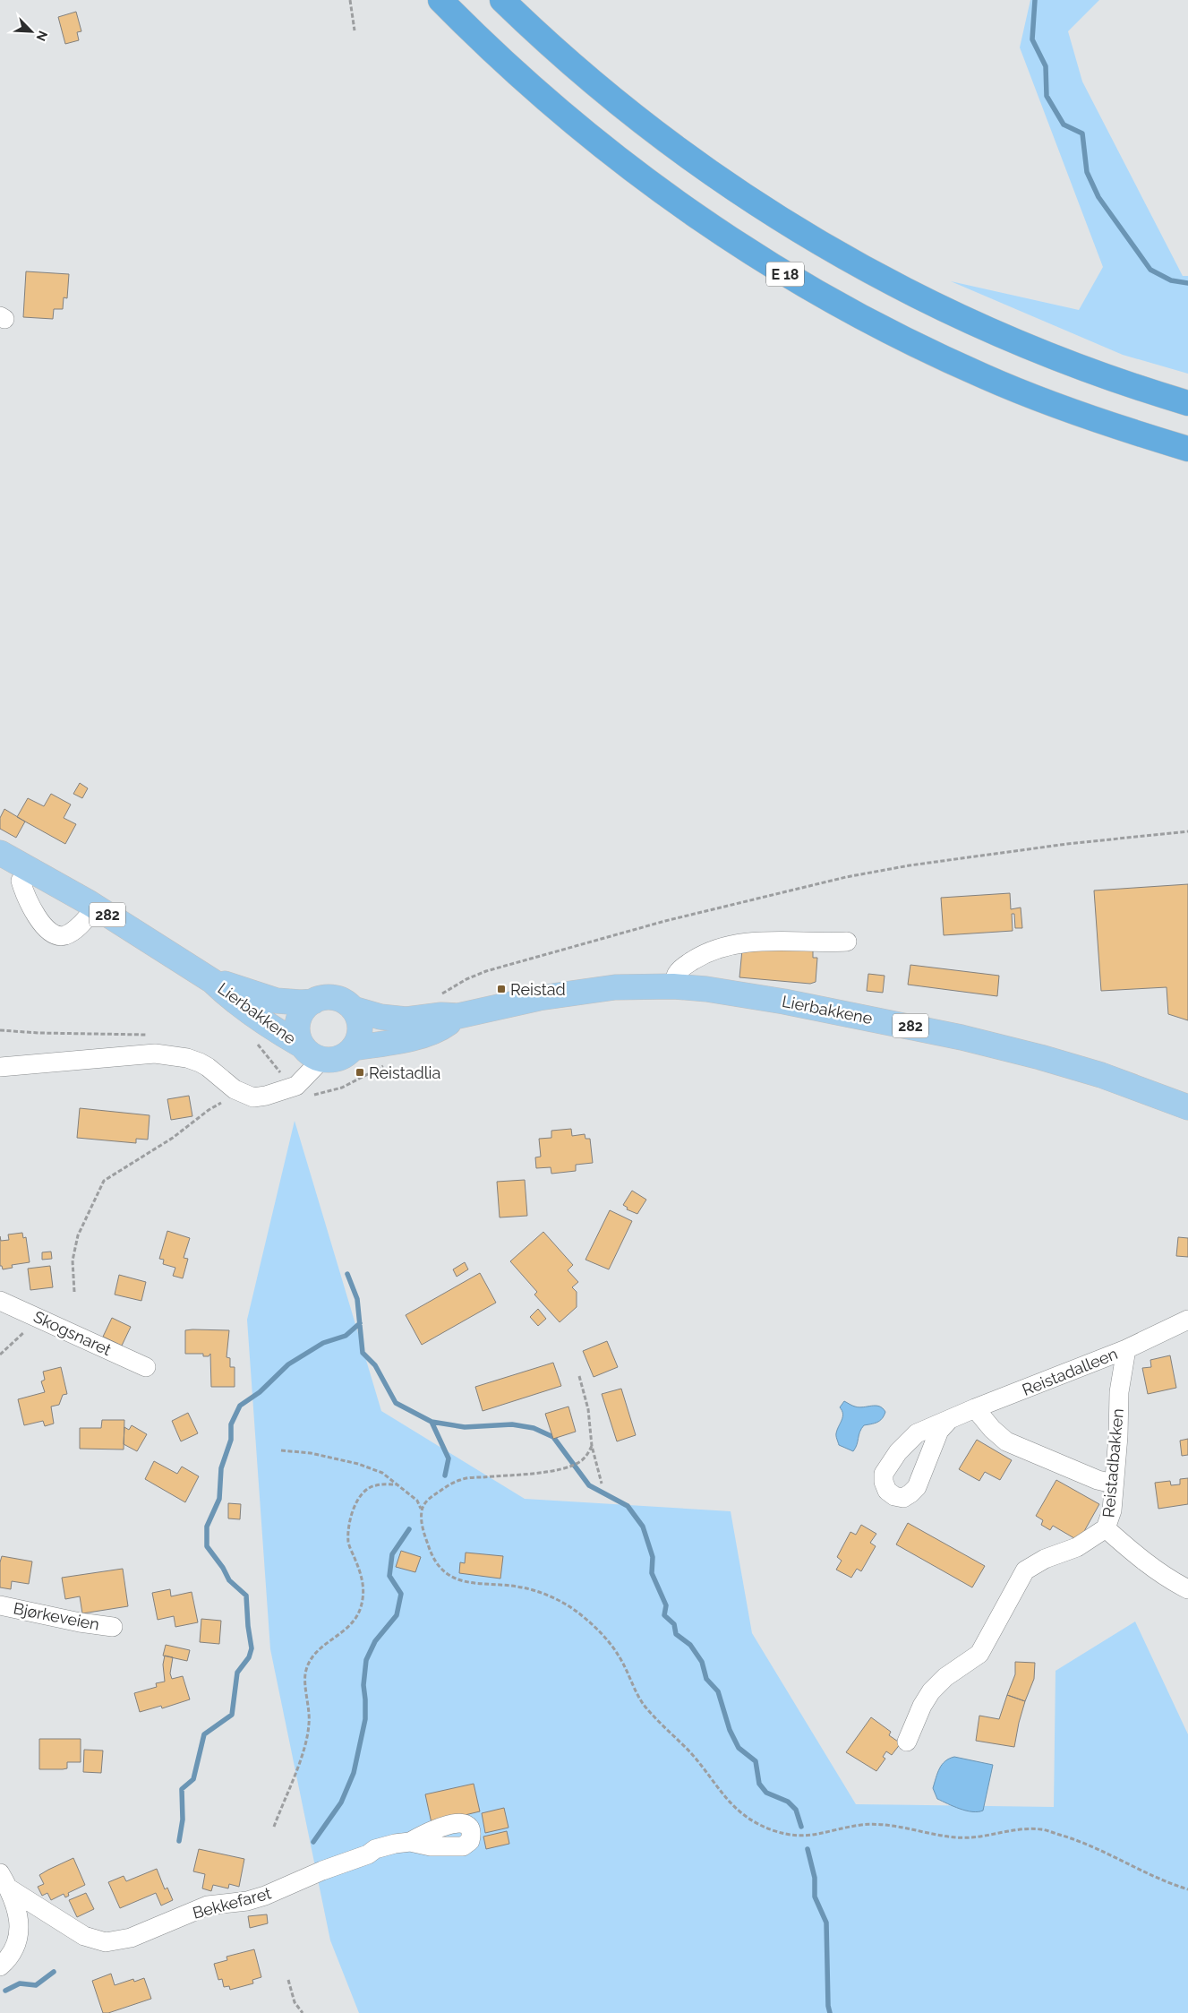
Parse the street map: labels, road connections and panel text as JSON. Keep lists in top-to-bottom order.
{
  "streets": {
    "highway": ["E 18"],
    "main road": ["282", "Lierbakkene"],
    "street": [
      "Skogsnaret",
      "Reistadalleen",
      "Reistadbakken",
      "Bjørkeveien",
      "Bekkefaret"
    ]
  },
  "crossings": [
    ["282", "Lierbakkene"],
    ["Reistadalleen", "Reistadbakken"]
  ],
  "places": {
    "transit": ["Reistad", "Reistadlia"]
  },
  "north": "bottom right"
}
